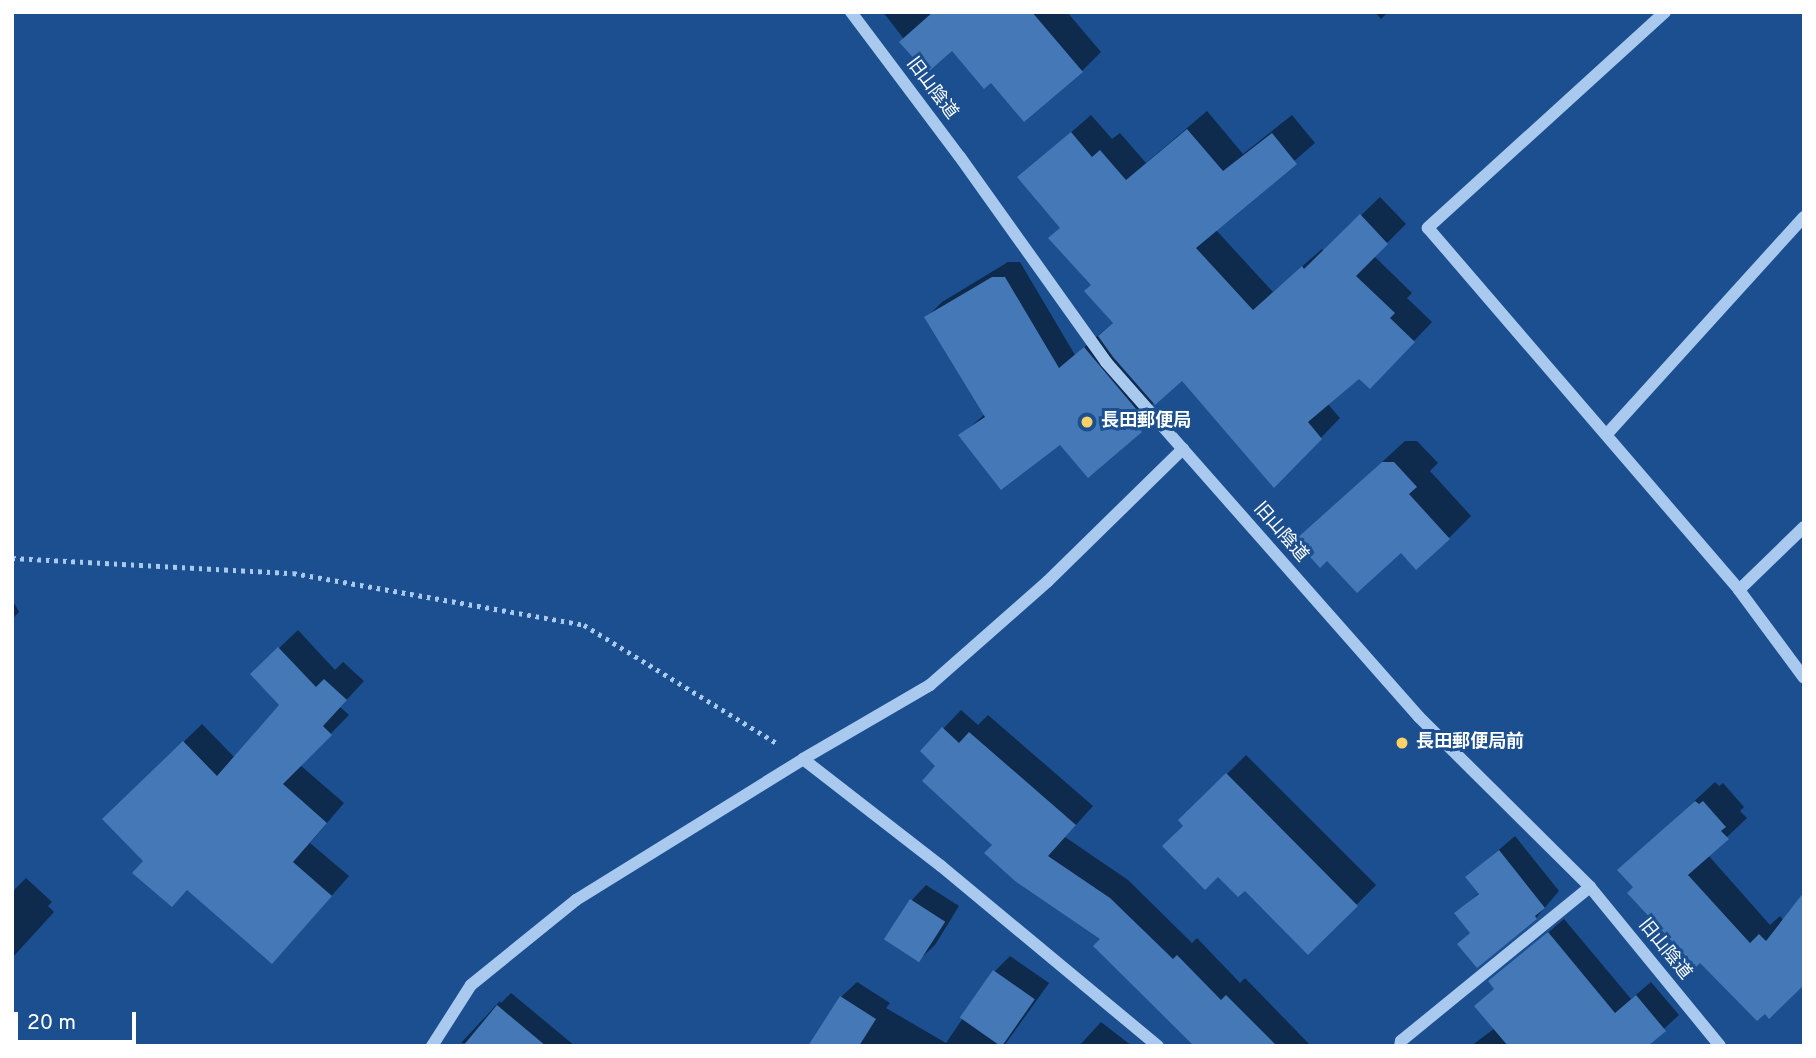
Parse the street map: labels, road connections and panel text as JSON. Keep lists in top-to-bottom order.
{
  "streets": {
    "street": ["旧山陰道"]
  },
  "places": ["長田郵便局", "長田郵便局前"],
  "scale_bar": "20 m"
}
